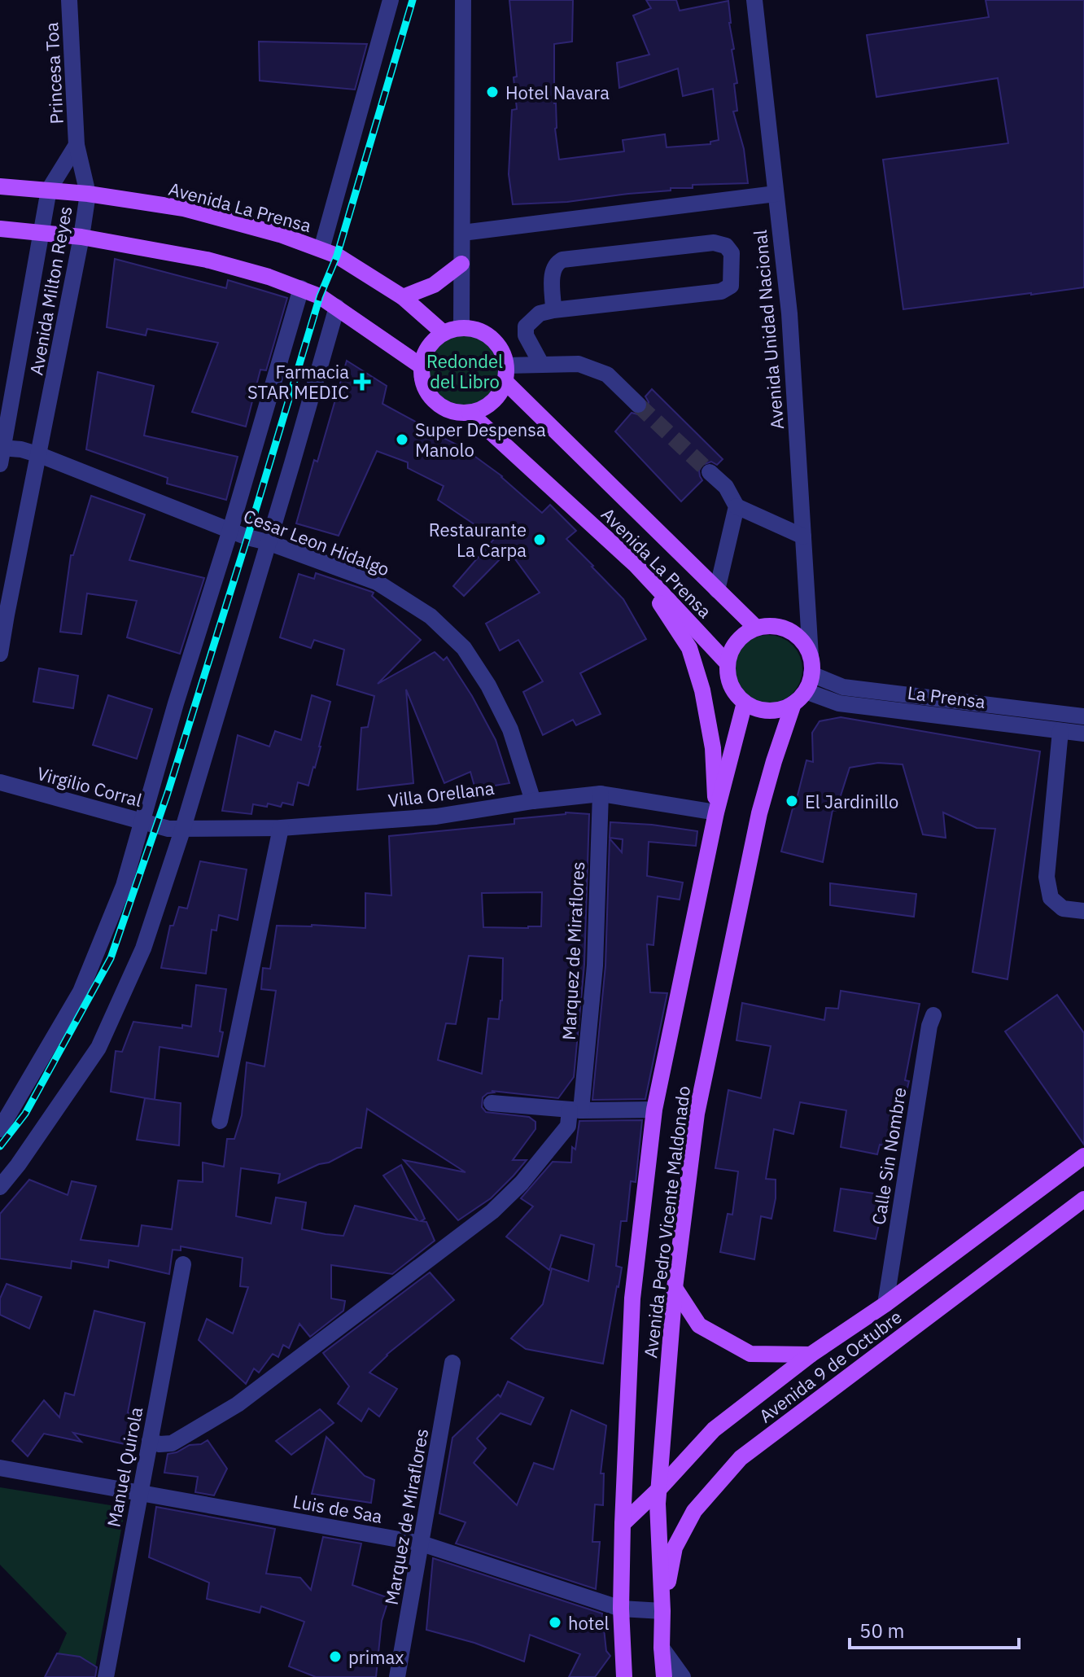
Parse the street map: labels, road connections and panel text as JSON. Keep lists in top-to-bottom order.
{
  "streets": {
    "main road": ["Avenida La Prensa", "Avenida Pedro Vicente Maldonado", "Avenida 9 de Octubre"],
    "street": [
      "Princesa Toa",
      "Avenida Milton Reyes",
      "Avenida Unidad Nacional",
      "Cesar Leon Hidalgo",
      "La Prensa",
      "Virgilio Corral",
      "Villa Orellana",
      "Marquez de Miraflores",
      "Calle Sin Nombre",
      "Manuel Quirola",
      "Luis de Saa"
    ]
  },
  "crossings": [
    ["Princesa Toa", "Avenida Milton Reyes"],
    ["Avenida La Prensa", "Avenida Milton Reyes"],
    ["Avenida La Prensa", "Avenida Unidad Nacional"],
    ["Avenida La Prensa", "La Prensa"],
    ["Avenida La Prensa", "Avenida Pedro Vicente Maldonado"],
    ["Avenida Milton Reyes", "Cesar Leon Hidalgo"],
    ["Avenida Unidad Nacional", "La Prensa"],
    ["Avenida Unidad Nacional", "Avenida Pedro Vicente Maldonado"],
    ["Cesar Leon Hidalgo", "Villa Orellana"],
    ["La Prensa", "Avenida Pedro Vicente Maldonado"],
    ["Virgilio Corral", "Villa Orellana"],
    ["Villa Orellana", "Marquez de Miraflores"],
    ["Villa Orellana", "Avenida Pedro Vicente Maldonado"],
    ["Marquez de Miraflores", "Manuel Quirola"],
    ["Marquez de Miraflores", "Luis de Saa"],
    ["Calle Sin Nombre", "Avenida 9 de Octubre"],
    ["Avenida Pedro Vicente Maldonado", "Avenida 9 de Octubre"],
    ["Avenida Pedro Vicente Maldonado", "Luis de Saa"],
    ["Avenida 9 de Octubre", "Luis de Saa"],
    ["Manuel Quirola", "Luis de Saa"]
  ],
  "parks": ["Redondel del Libro"],
  "places": {
    "other": [
      "Hotel Navara",
      "Super Despensa Manolo",
      "Restaurante La Carpa",
      "El Jardinillo",
      "hotel",
      "primax"
    ],
    "health": ["Farmacia STAR MEDIC"]
  },
  "scale_bar": "50 m"
}
